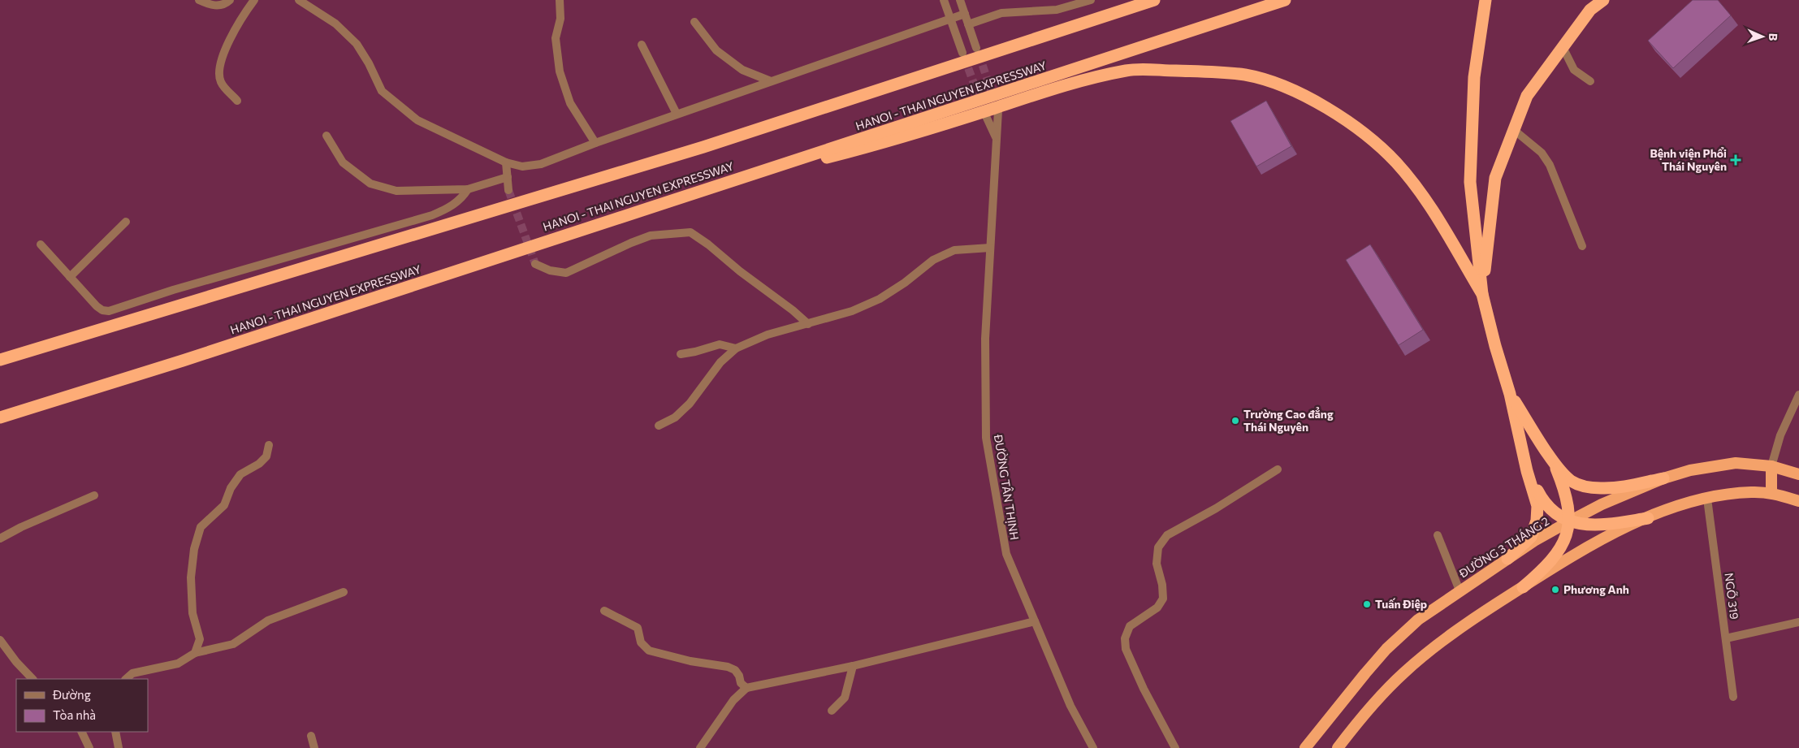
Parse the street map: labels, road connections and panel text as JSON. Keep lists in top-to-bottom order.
{
  "streets": {
    "highway": ["HANOI - THAI NGUYEN EXPRESSWAY", "ĐƯỜNG 3 THÁNG 2"],
    "street": ["ĐƯỜNG TÂN THỊNH", "NGÕ 319"]
  },
  "places": {
    "health": ["Bệnh viện Phổi Thái Nguyên"],
    "other": ["Trường Cao đẳng Thái Nguyên", "Phương Anh", "Tuấn Điệp"]
  },
  "legend": ["Đường", "Tòa nhà"],
  "north": "right"
}
